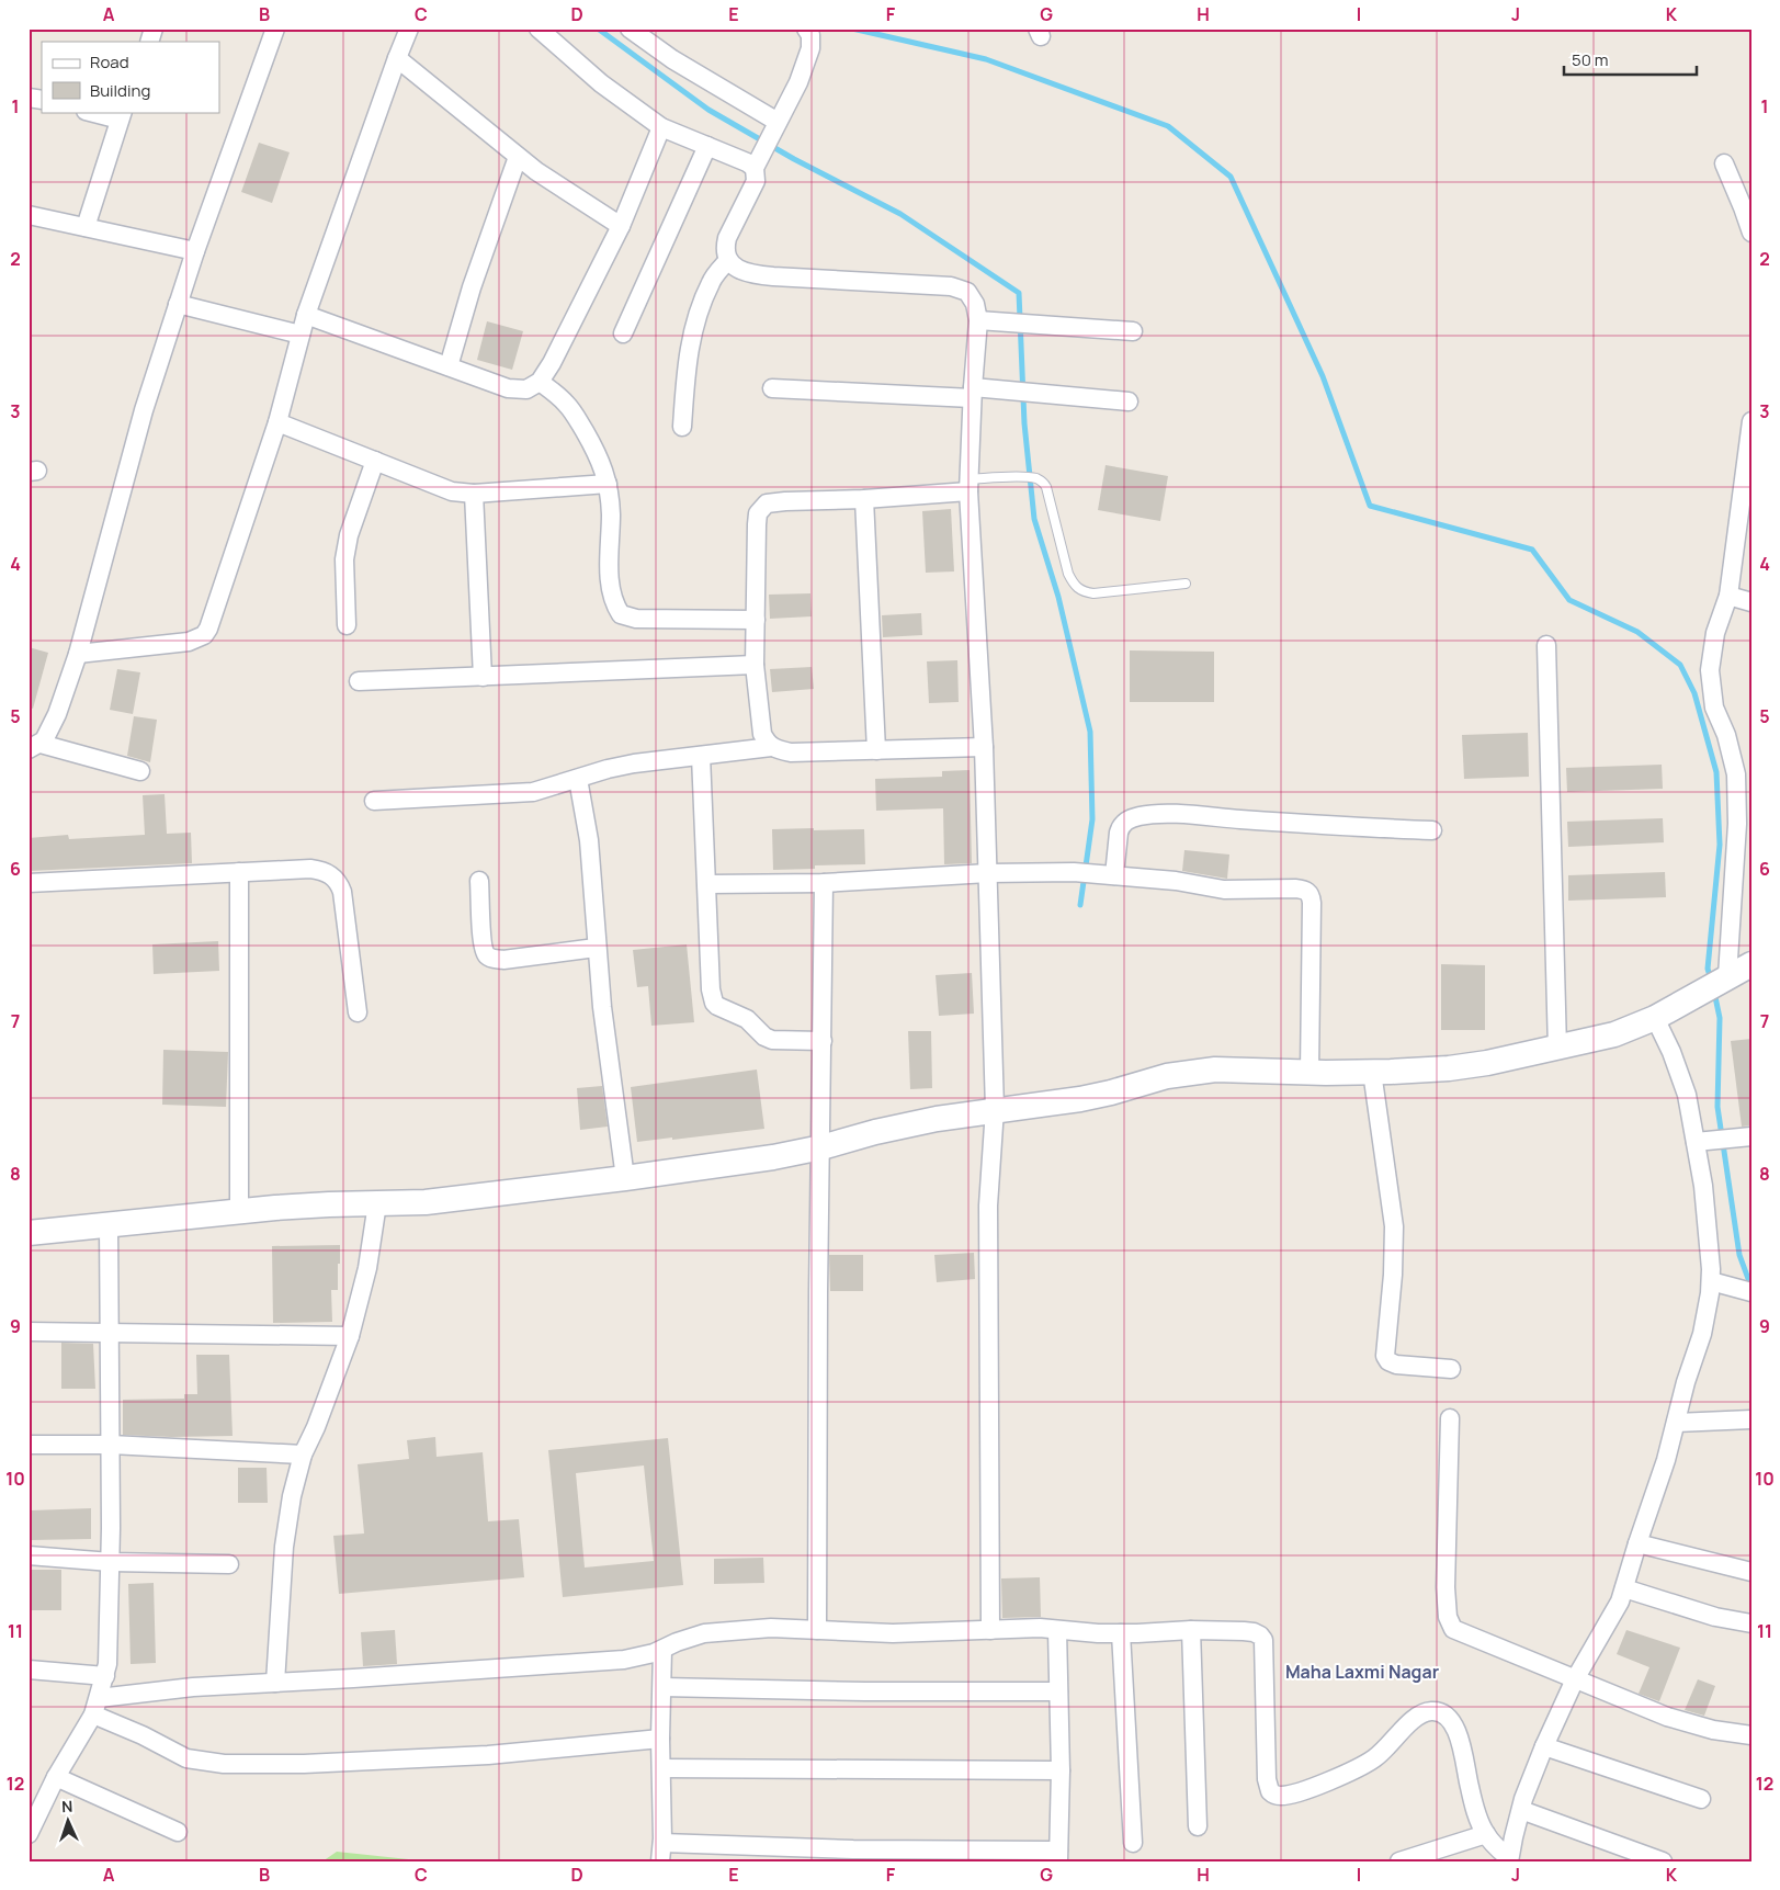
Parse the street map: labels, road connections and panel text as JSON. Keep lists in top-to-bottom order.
{
  "districts": ["Maha Laxmi Nagar"],
  "legend": ["Road", "Building"],
  "scale_bar": "50 m",
  "north": "top",
  "grid": {
    "columns": [
      "A",
      "B",
      "C",
      "D",
      "E",
      "F",
      "G",
      "H",
      "I",
      "J",
      "K"
    ],
    "rows": [
      "1",
      "2",
      "3",
      "4",
      "5",
      "6",
      "7",
      "8",
      "9",
      "10",
      "11",
      "12"
    ]
  }
}
